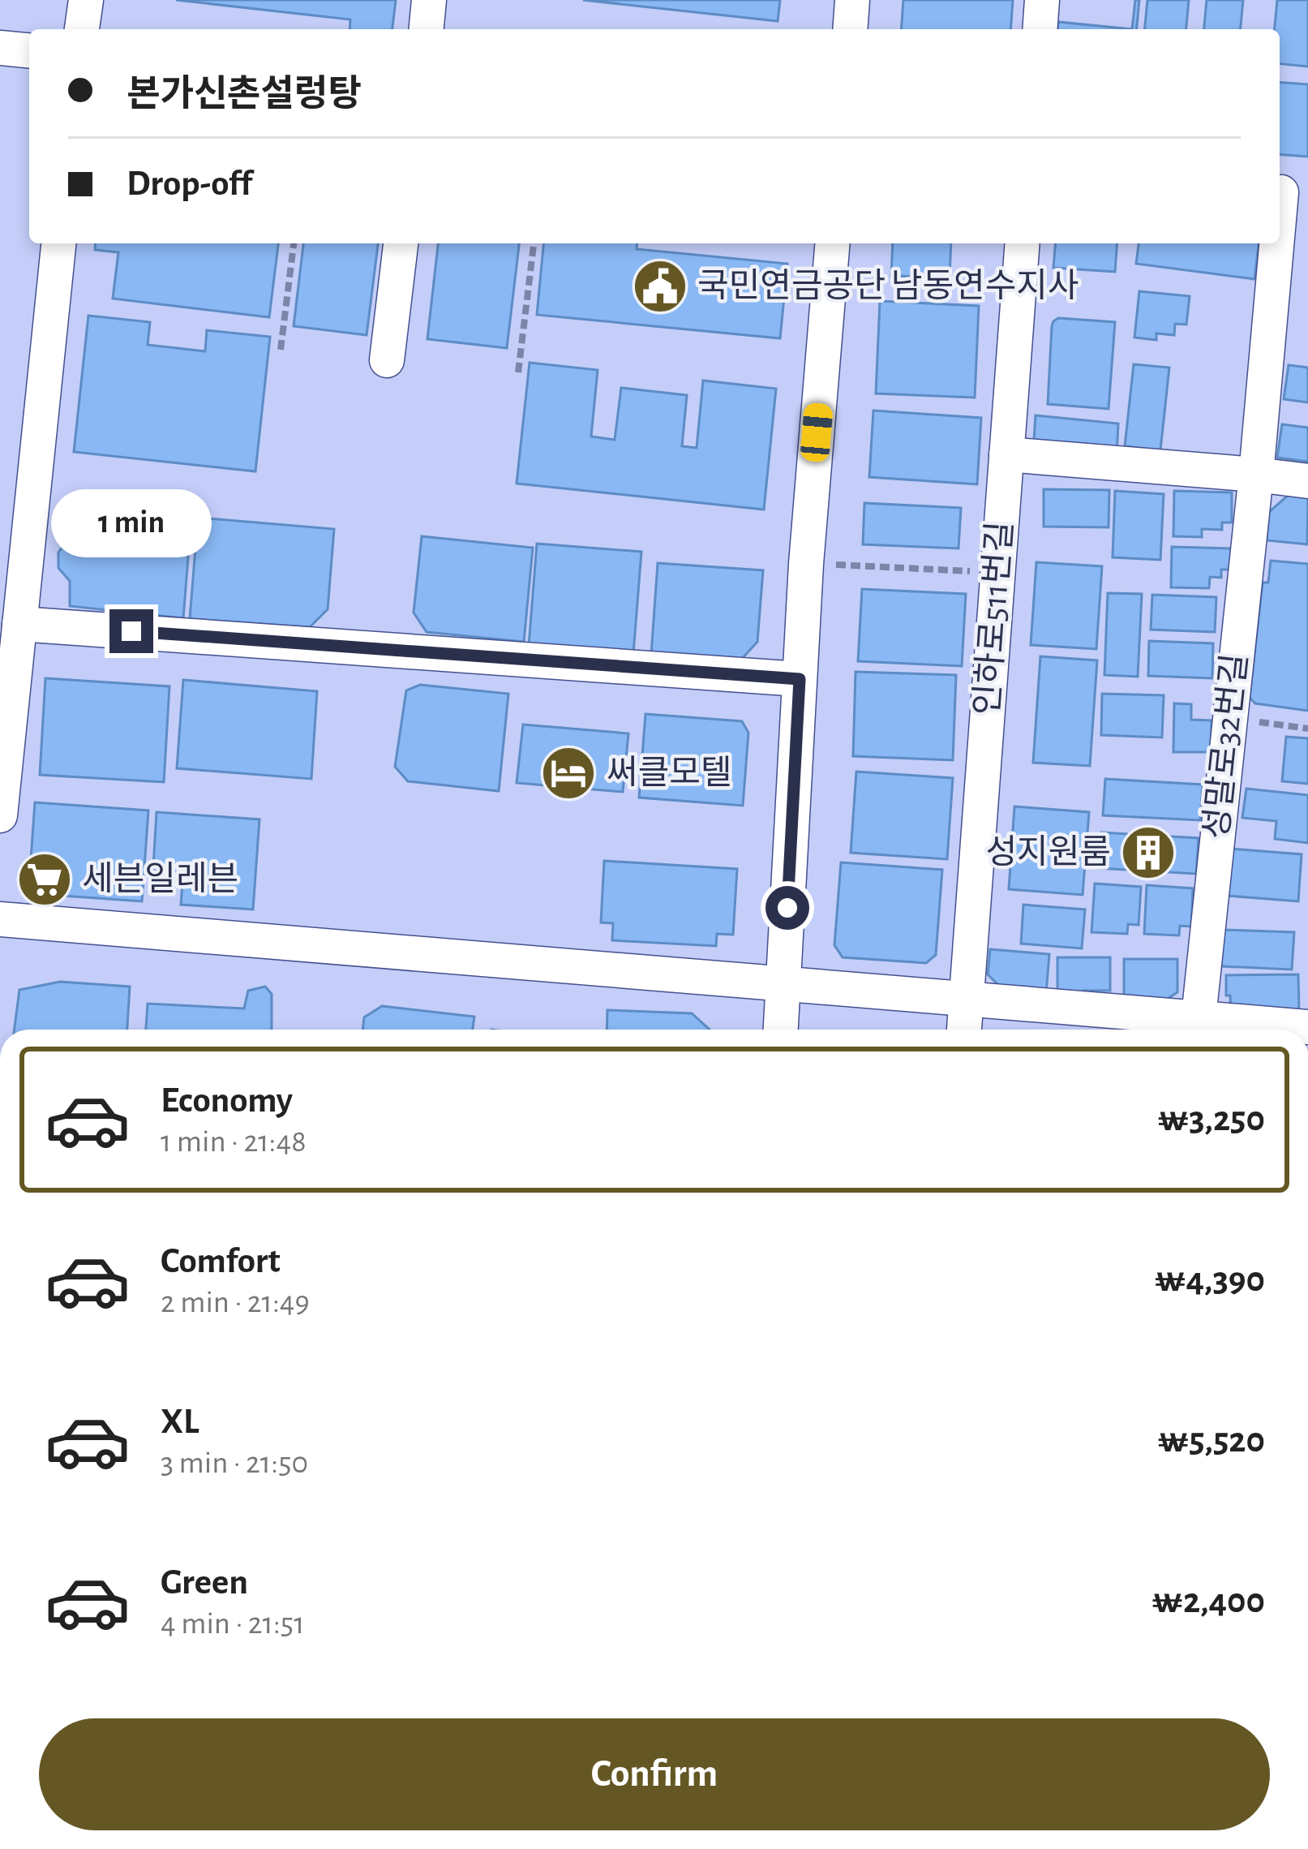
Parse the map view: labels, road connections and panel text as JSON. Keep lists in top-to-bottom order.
{
  "streets": {
    "street": ["인하로511번길", "성말로32번길"]
  },
  "places": {
    "public building": ["국민연금공단 남동연수지사"],
    "hotel": ["써클모텔"],
    "building": ["성지원룸"],
    "supermarket": ["세븐일레븐"]
  },
  "page": {
    "banner": ["본가신촌설렁탕", "Drop-off"],
    "bubble": "1 min",
    "list": [
      {
        "name": "Economy",
        "note": "1 min · 21:48",
        "value": "₩3,250"
      },
      {
        "name": "Comfort",
        "note": "2 min · 21:49",
        "value": "₩4,390"
      },
      {
        "name": "XL",
        "note": "3 min · 21:50",
        "value": "₩5,520"
      },
      {
        "name": "Green",
        "note": "4 min · 21:51",
        "value": "₩2,400"
      }
    ],
    "buttons": "Confirm"
  }
}
